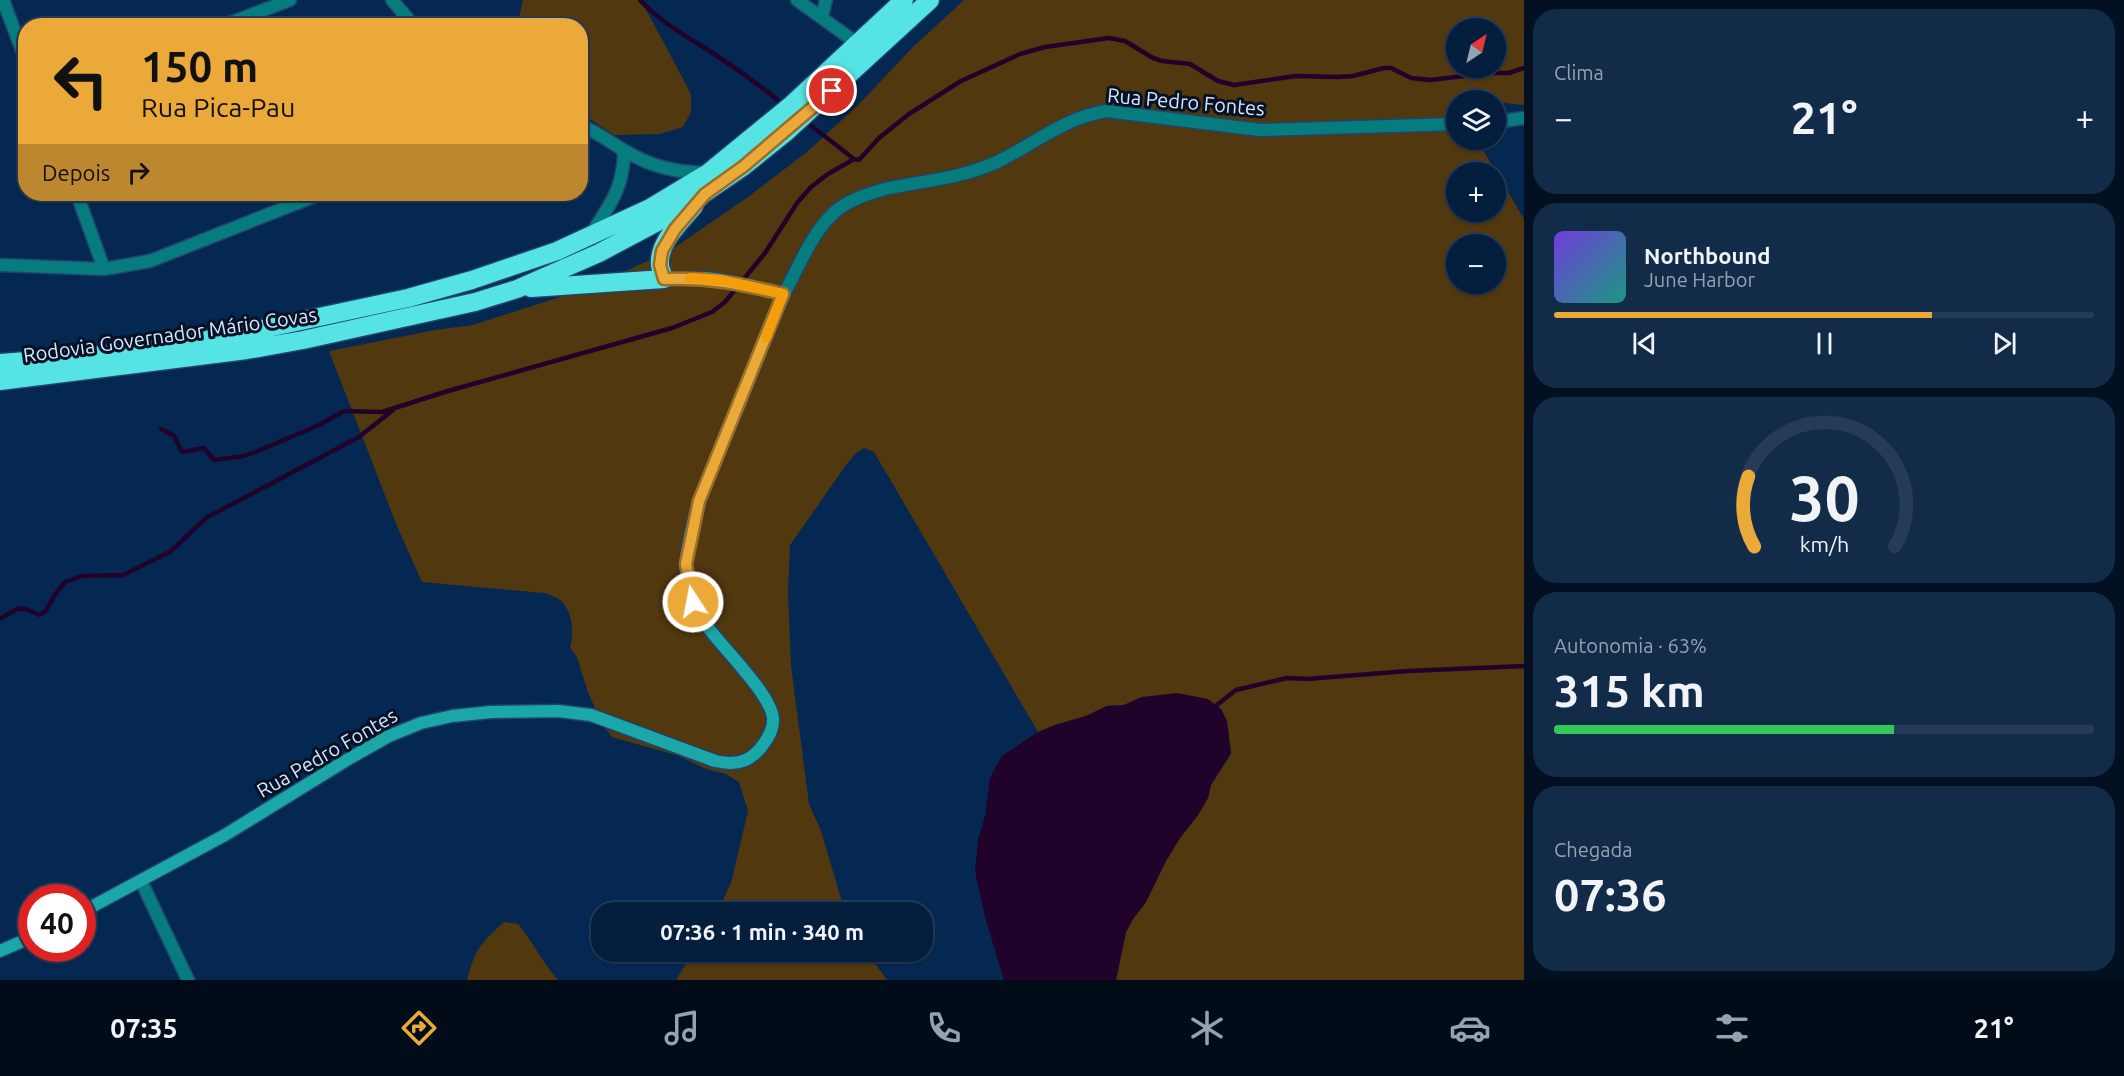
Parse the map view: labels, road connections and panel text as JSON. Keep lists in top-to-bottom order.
{
  "streets": {
    "highway": ["Rodovia Governador Mário Covas"],
    "street": ["Rua Pedro Fontes"]
  },
  "north": "top right",
  "page": {
    "tile": [
      "Clima",
      ["Autonomia · 63%", "315 km"],
      ["Chegada", "07:36"]
    ],
    "map_buttons": ["+", "−"],
    "turn": ["150 m", "Rua Pica-Pau"],
    "heat": ["−", "21°", "+"],
    "then": "Depois",
    "song": ["Northbound", "June Harbor"],
    "limit": "40",
    "trip": "07:36 · 1 min · 340 m",
    "tabs": ["07:35", "21°"],
    "gauge": ["30", "km/h"]
  }
}
